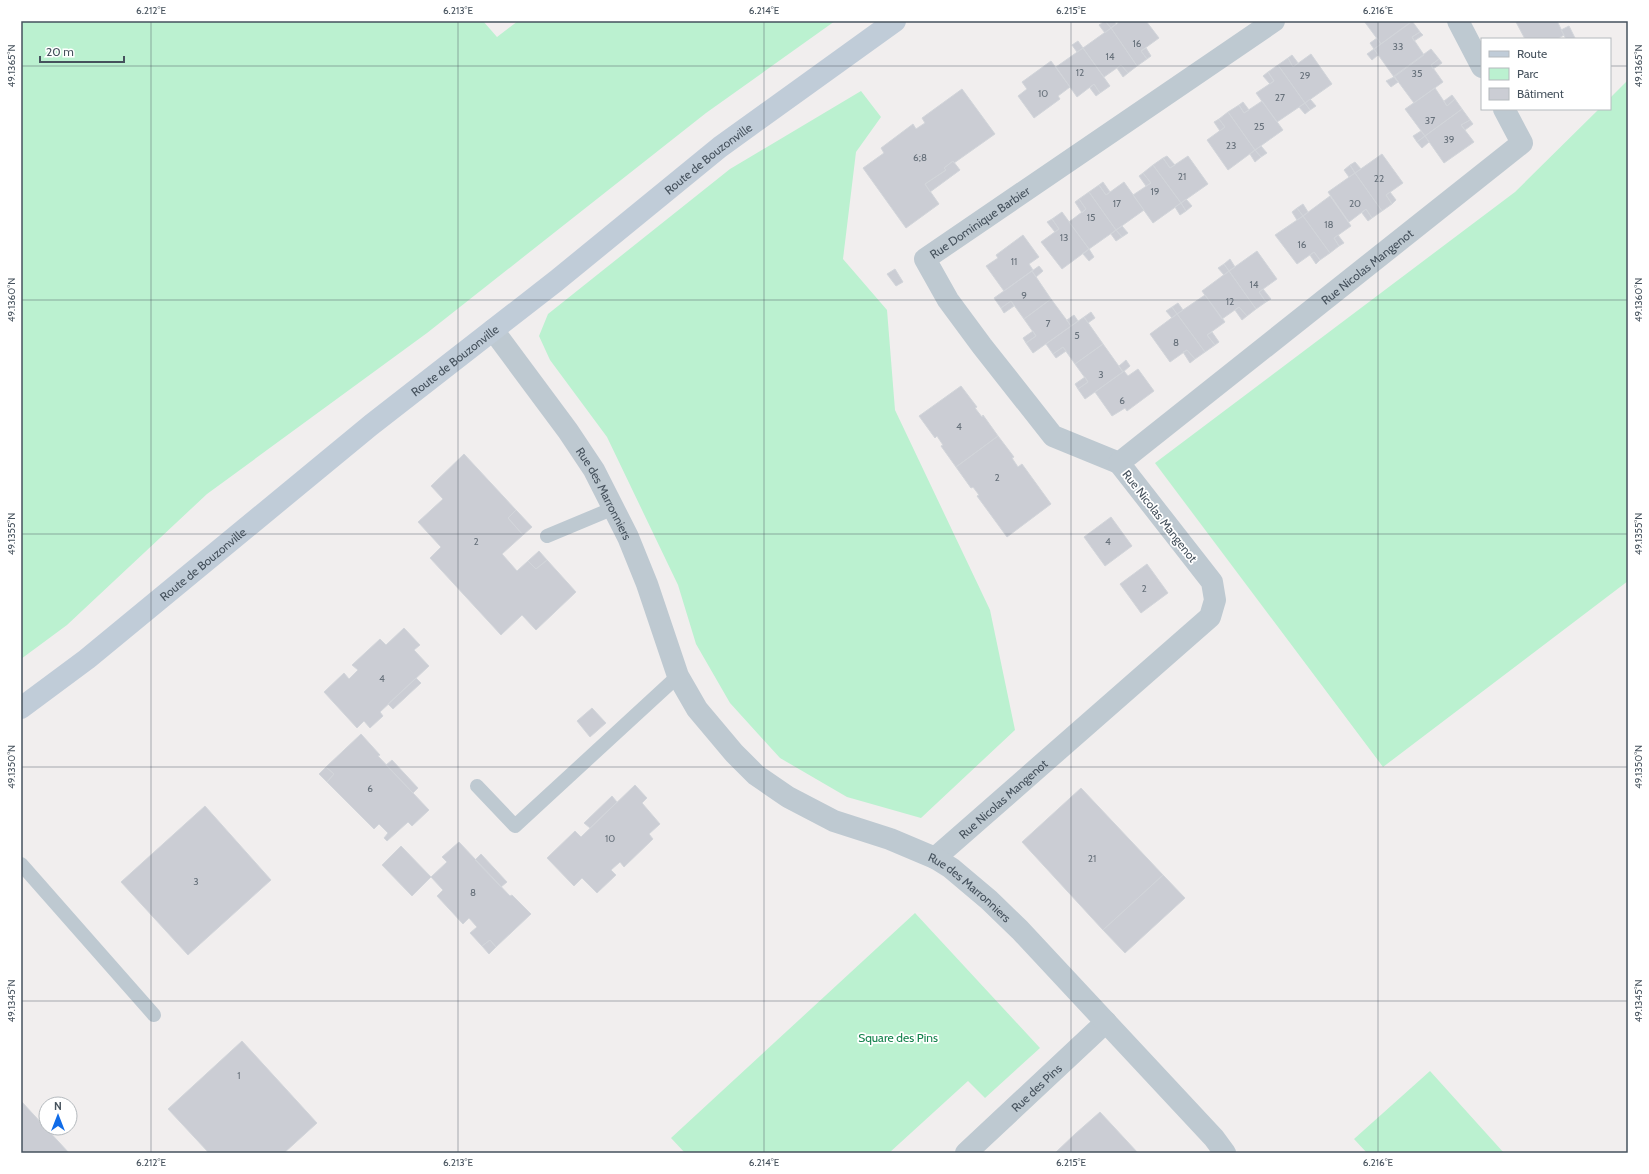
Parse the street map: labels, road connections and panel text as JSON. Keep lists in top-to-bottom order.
{
  "streets": {
    "main road": ["Route de Bouzonville"],
    "street": [
      "Rue Dominique Barbier",
      "Rue Nicolas Mangenot",
      "Rue des Marronniers",
      "Rue des Pins"
    ]
  },
  "crossings": [
    ["Route de Bouzonville", "Rue des Marronniers"],
    ["Rue Dominique Barbier", "Rue Nicolas Mangenot"],
    ["Rue Nicolas Mangenot", "Rue des Marronniers"],
    ["Rue des Marronniers", "Rue des Pins"]
  ],
  "parks": ["Square des Pins"],
  "house_numbers": [
    "16",
    "33",
    "14",
    "12",
    "35",
    "29",
    "10",
    "27",
    "37",
    "25",
    "39",
    "23",
    "6;8",
    "21",
    "22",
    "19",
    "17",
    "20",
    "15",
    "18",
    "13",
    "16",
    "11",
    "14",
    "9",
    "12",
    "7",
    "5",
    "8",
    "3",
    "6",
    "4",
    "2",
    "2",
    "4",
    "2",
    "4",
    "6",
    "10",
    "21",
    "3",
    "8",
    "1"
  ],
  "legend": ["Route", "Parc", "Bâtiment"],
  "scale_bar": "20 m",
  "north": "top",
  "coordinates": [
    "6.212°E",
    "6.213°E",
    "6.214°E",
    "6.215°E",
    "6.216°E",
    "49.1365°N",
    "49.1360°N",
    "49.1355°N",
    "49.1350°N",
    "49.1345°N"
  ]
}
